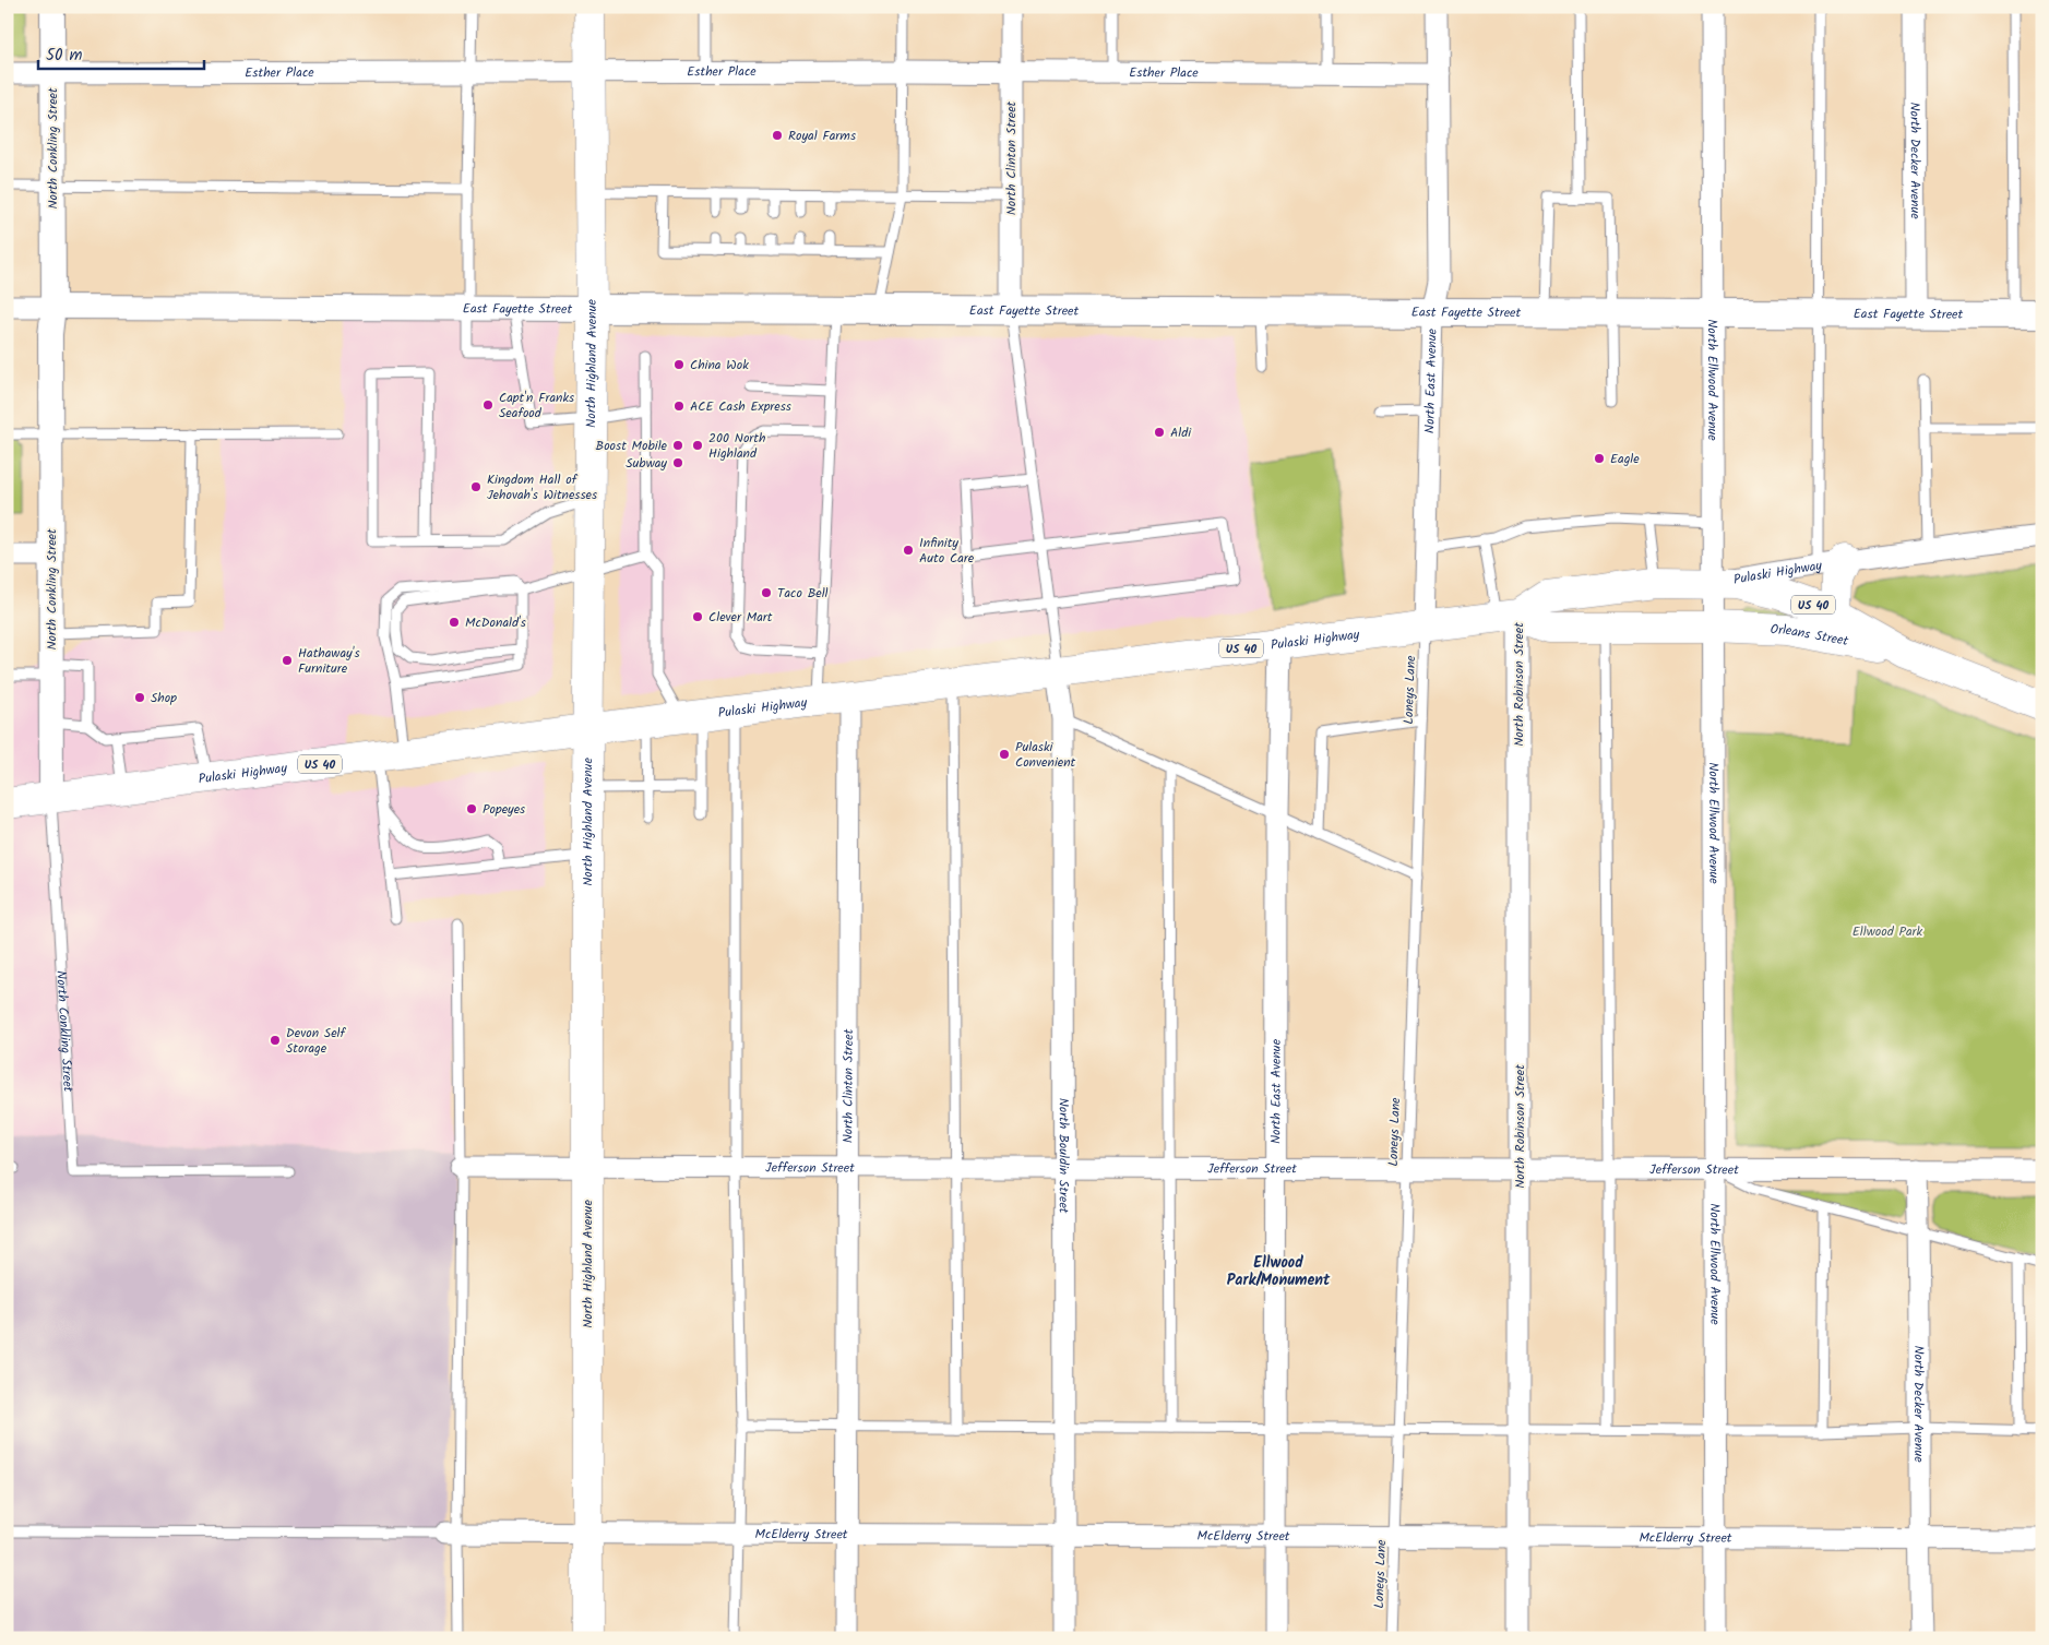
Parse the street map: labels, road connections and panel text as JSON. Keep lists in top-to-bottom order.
{
  "streets": {
    "main road": [
      "East Fayette Street",
      "North Highland Avenue",
      "Pulaski Highway",
      "US 40",
      "Orleans Street"
    ],
    "street": [
      "Esther Place",
      "North Conkling Street",
      "North Clinton Street",
      "North Decker Avenue",
      "North Ellwood Avenue",
      "North East Avenue",
      "North Robinson Street",
      "North Bouldin Street",
      "Jefferson Street",
      "McElderry Street"
    ],
    "lane": ["Loneys Lane"]
  },
  "crossings": [
    ["Esther Place", "North Conkling Street"],
    ["Esther Place", "North Clinton Street"],
    ["Esther Place", "North Highland Avenue"],
    ["Esther Place", "North East Avenue"],
    ["North Conkling Street", "East Fayette Street"],
    ["North Conkling Street", "Pulaski Highway"],
    ["North Clinton Street", "East Fayette Street"],
    ["North Clinton Street", "Pulaski Highway"],
    ["North Clinton Street", "Jefferson Street"],
    ["North Clinton Street", "McElderry Street"],
    ["North Decker Avenue", "East Fayette Street"],
    ["North Decker Avenue", "Jefferson Street"],
    ["North Decker Avenue", "McElderry Street"],
    ["East Fayette Street", "North Highland Avenue"],
    ["East Fayette Street", "North Ellwood Avenue"],
    ["East Fayette Street", "North East Avenue"],
    ["North Highland Avenue", "Pulaski Highway"],
    ["North Highland Avenue", "Jefferson Street"],
    ["North Highland Avenue", "McElderry Street"],
    ["North Ellwood Avenue", "Pulaski Highway"],
    ["North Ellwood Avenue", "Orleans Street"],
    ["North Ellwood Avenue", "Jefferson Street"],
    ["North Ellwood Avenue", "McElderry Street"],
    ["North East Avenue", "Pulaski Highway"],
    ["North East Avenue", "Loneys Lane"],
    ["North East Avenue", "Jefferson Street"],
    ["North East Avenue", "McElderry Street"],
    ["Pulaski Highway", "Orleans Street"],
    ["Pulaski Highway", "North Robinson Street"],
    ["Pulaski Highway", "Loneys Lane"],
    ["Pulaski Highway", "North Bouldin Street"],
    ["North Robinson Street", "Jefferson Street"],
    ["North Robinson Street", "McElderry Street"],
    ["Loneys Lane", "Jefferson Street"],
    ["Loneys Lane", "McElderry Street"],
    ["North Bouldin Street", "Jefferson Street"],
    ["North Bouldin Street", "McElderry Street"]
  ],
  "districts": ["Ellwood Park/Monument"],
  "parks": ["Ellwood Park"],
  "places": [
    "Royal Farms",
    "China Wok",
    "Capt'n Franks Seafood",
    "ACE Cash Express",
    "Aldi",
    "Boost Mobile",
    "200 North Highland",
    "Eagle",
    "Subway",
    "Kingdom Hall of Jehovah's Witnesses",
    "Infinity Auto Care",
    "Taco Bell",
    "Clever Mart",
    "McDonald's",
    "Hathaway's Furniture",
    "Shop",
    "Pulaski Convenient",
    "Popeyes",
    "Devon Self Storage"
  ],
  "scale_bar": "50 m"
}
